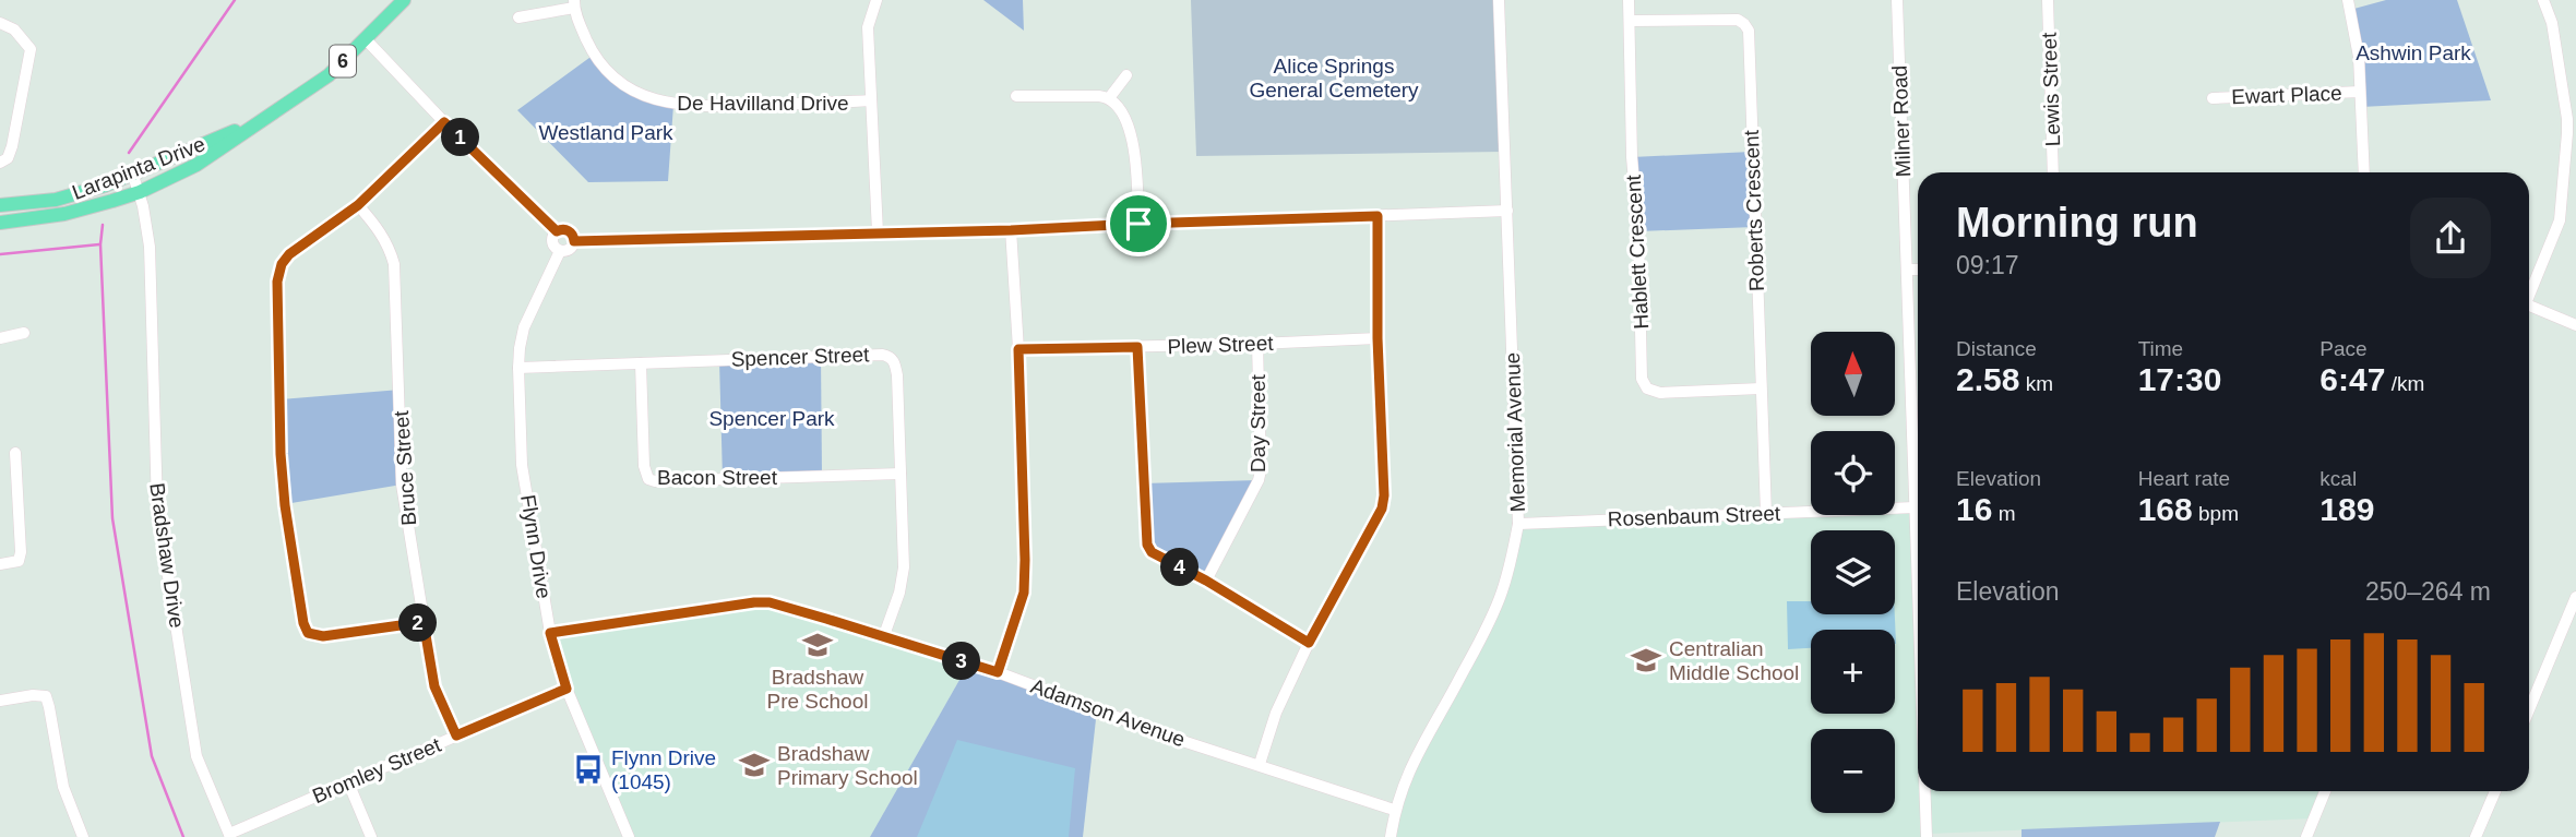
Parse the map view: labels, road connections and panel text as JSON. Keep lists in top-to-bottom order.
{
  "streets": {
    "main road": ["6", "Larapinta Drive"],
    "street": [
      "Lewis Street",
      "Ewart Place",
      "De Havilland Drive",
      "Milner Road",
      "Roberts Crescent",
      "Hablett Crescent",
      "Plew Street",
      "Spencer Street",
      "Day Street",
      "Memorial Avenue",
      "Bruce Street",
      "Bacon Street",
      "Rosenbaum Street",
      "Flynn Drive",
      "Bradshaw Drive",
      "Adamson Avenue",
      "Bromley Street"
    ]
  },
  "crossings": [
    ["Milner Road", "Rosenbaum Street"],
    ["Larapinta Drive", "Bradshaw Drive"],
    ["Roberts Crescent", "Hablett Crescent"],
    ["Roberts Crescent", "Rosenbaum Street"],
    ["Plew Street", "Day Street"],
    ["Spencer Street", "Bacon Street"],
    ["Spencer Street", "Flynn Drive"],
    ["Spencer Street", "Adamson Avenue"],
    ["Memorial Avenue", "Rosenbaum Street"],
    ["Memorial Avenue", "Adamson Avenue"],
    ["Bruce Street", "Bromley Street"],
    ["Flynn Drive", "Adamson Avenue"],
    ["Flynn Drive", "Bromley Street"],
    ["Bradshaw Drive", "Bromley Street"]
  ],
  "parks": [
    "Ashwin Park",
    "Alice Springs General Cemetery",
    "Westland Park",
    "Spencer Park"
  ],
  "places": {
    "school or university": ["Bradshaw Pre School", "Centralian Middle School", "Bradshaw Primary School"],
    "bus stop": ["Flynn Drive (1045)"]
  },
  "north": "top",
  "page": {
    "pins": [
      "1",
      "4",
      "2",
      "3"
    ],
    "heading": ["Morning run", "09:17"],
    "stats": [
      ["Distance", "2.58 km"],
      ["Time", "17:30"],
      ["Pace", "6:47 /km"],
      ["Elevation", "16 m"],
      ["Heart rate", "168 bpm"],
      ["kcal", "189"]
    ],
    "map_buttons": ["+", "−"],
    "chart": ["Elevation", "250–264 m"]
  }
}
